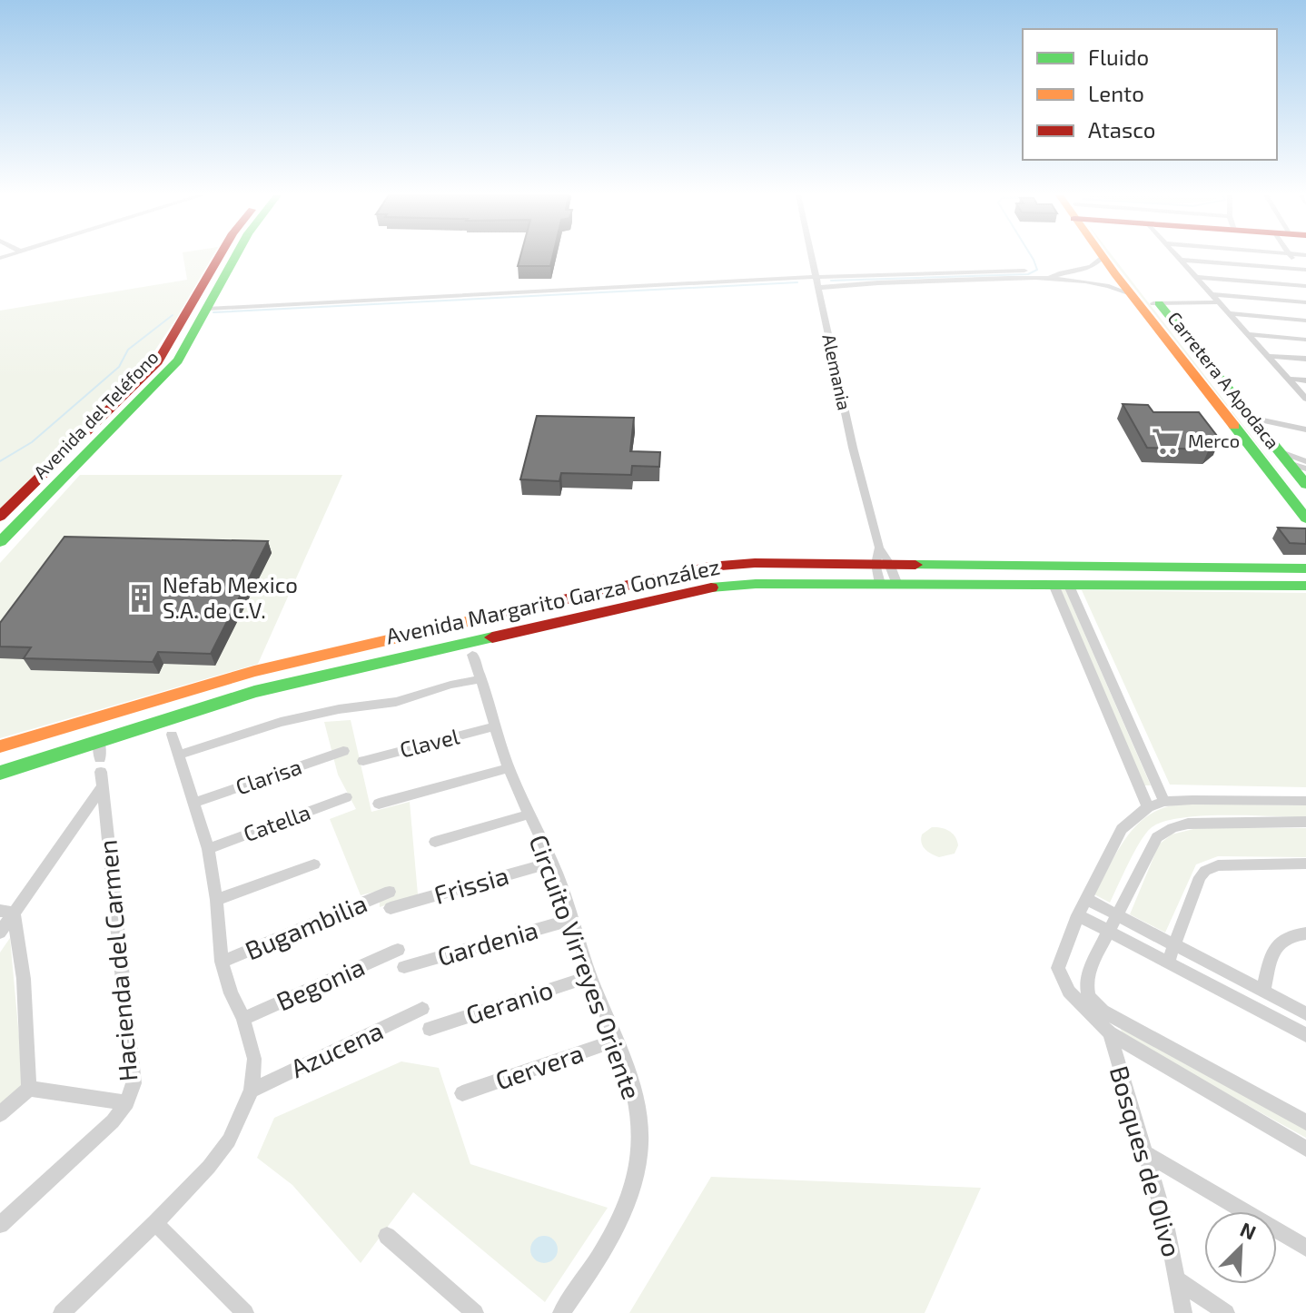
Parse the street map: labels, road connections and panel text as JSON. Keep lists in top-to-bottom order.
{
  "streets": {
    "main road": ["Carretera A Apodaca", "Avenida del Teléfono", "Avenida Margarito Garza González"],
    "street": [
      "Alemania",
      "Clavel",
      "Clarisa",
      "Catella",
      "Frissia",
      "Bugambilia",
      "Gardenia",
      "Hacienda del Carmen",
      "Circuito Virreyes Oriente",
      "Begonia",
      "Geranio",
      "Azucena",
      "Gervera",
      "Bosques de Olivo"
    ]
  },
  "crossings": [
    ["Alemania", "Avenida Margarito Garza González"],
    ["Avenida Margarito Garza González", "Hacienda del Carmen"],
    ["Clavel", "Circuito Virreyes Oriente"],
    ["Frissia", "Circuito Virreyes Oriente"],
    ["Gardenia", "Circuito Virreyes Oriente"],
    ["Circuito Virreyes Oriente", "Geranio"],
    ["Circuito Virreyes Oriente", "Gervera"]
  ],
  "places": {
    "supermarket": ["Merco"],
    "building": ["Nefab Mexico S.A. de C.V."]
  },
  "legend": ["Fluido", "Lento", "Atasco"],
  "north": "top right"
}
